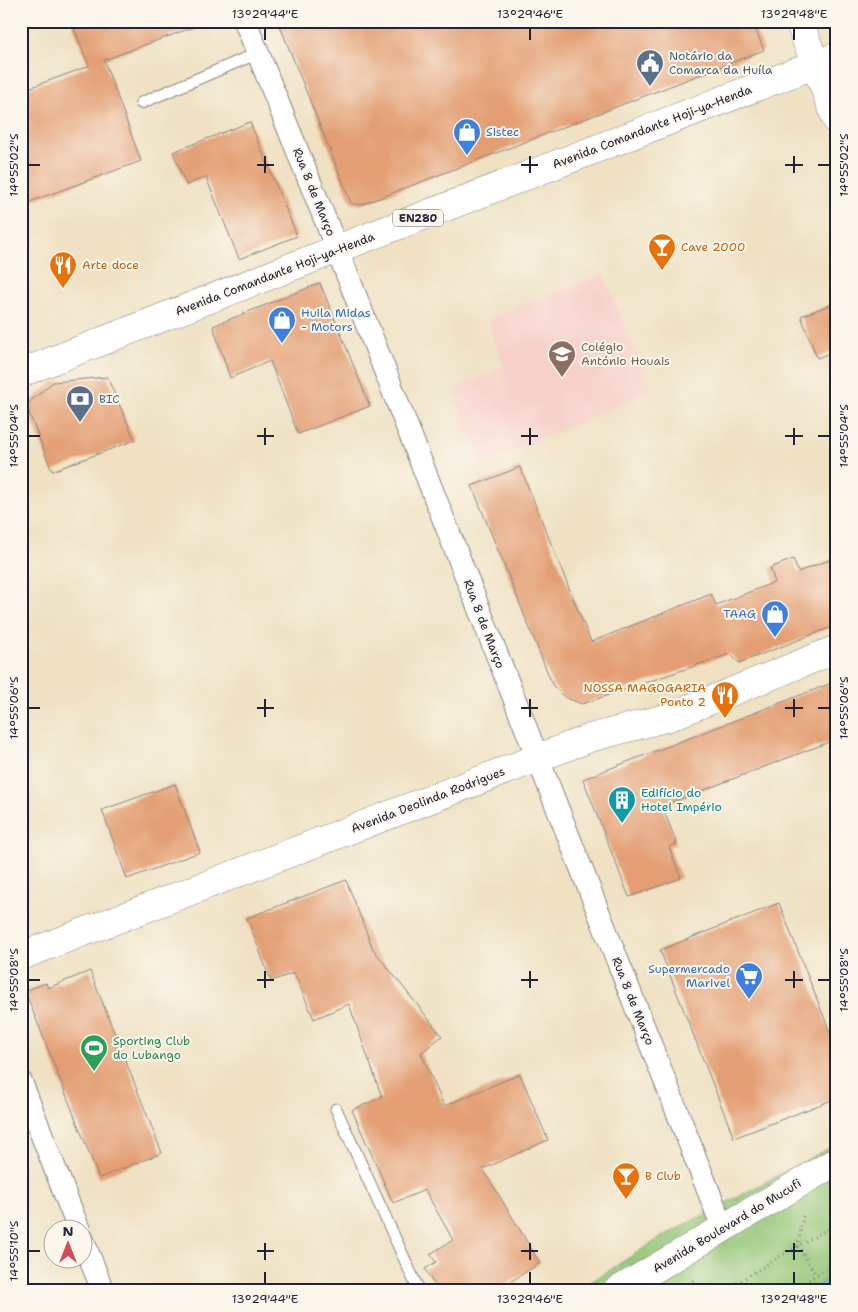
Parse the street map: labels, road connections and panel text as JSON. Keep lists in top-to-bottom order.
{
  "streets": {
    "street": [
      "Avenida Comandante Hoji-ya-Henda",
      "Rua 8 de Março",
      "EN280",
      "Avenida Deolinda Rodrigues",
      "Avenida Boulevard do Mucufi"
    ]
  },
  "crossings": [
    ["Avenida Comandante Hoji-ya-Henda", "Rua 8 de Março"],
    ["Rua 8 de Março", "Avenida Deolinda Rodrigues"],
    ["Rua 8 de Março", "Avenida Boulevard do Mucufi"]
  ],
  "places": {
    "public building": ["Notário da Comarca da Huíla"],
    "shop": ["Sistec", "Huila Midas - Motors", "TAAG"],
    "bar": ["Cave 2000", "B Club"],
    "restaurant": ["Arte doce", "NOSSA MAGOGARIA Ponto 2"],
    "school or university": ["Colégio António Houais"],
    "bank": ["BIC"],
    "building": ["Edifício do Hotel Império"],
    "supermarket": ["Supermercado Marivel"],
    "sports": ["Sporting Club do Lubango"]
  },
  "north": "top",
  "coordinates": [
    "13°29'44\"E",
    "13°29'46\"E",
    "13°29'48\"E",
    "14°55'02\"S",
    "14°55'04\"S",
    "14°55'06\"S",
    "14°55'08\"S",
    "14°55'10\"S"
  ]
}
